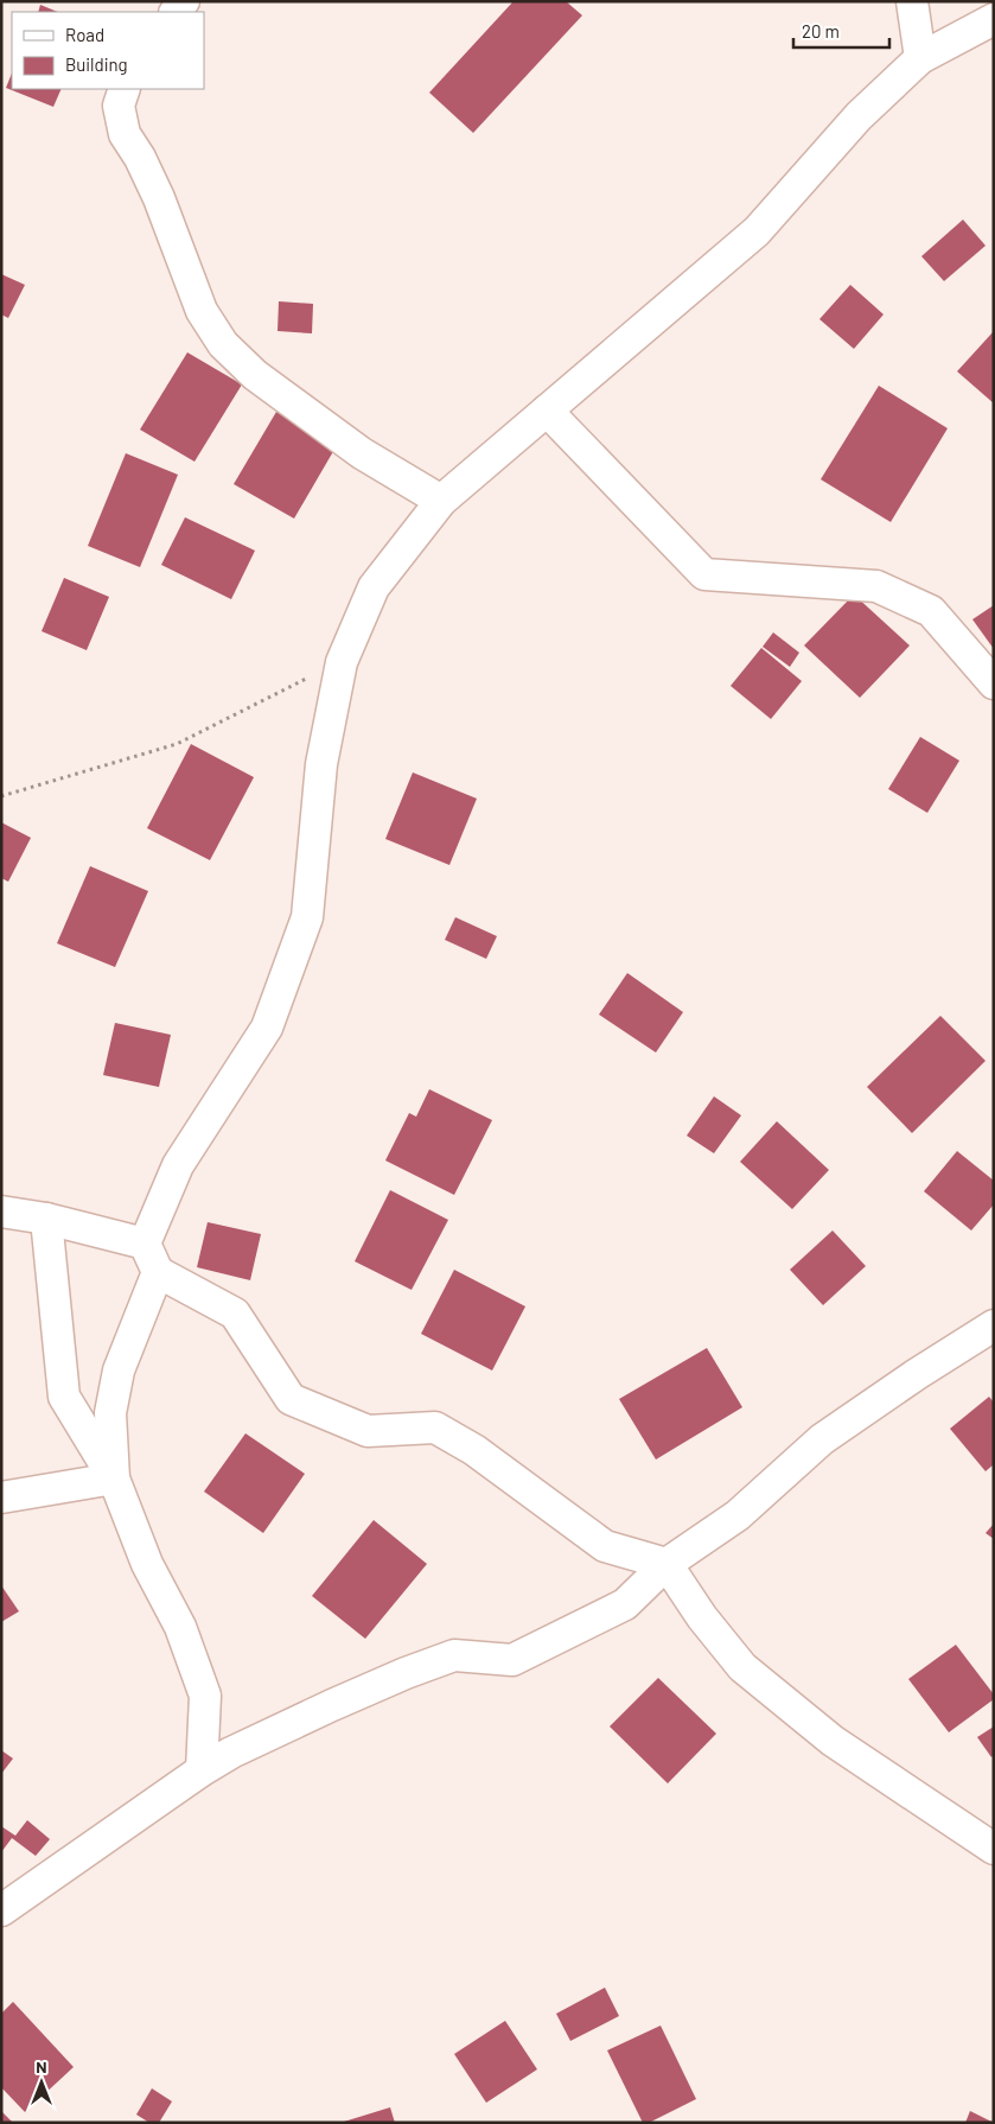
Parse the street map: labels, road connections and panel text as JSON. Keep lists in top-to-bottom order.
{
  "legend": ["Road", "Building"],
  "scale_bar": "20 m",
  "north": "top"
}
